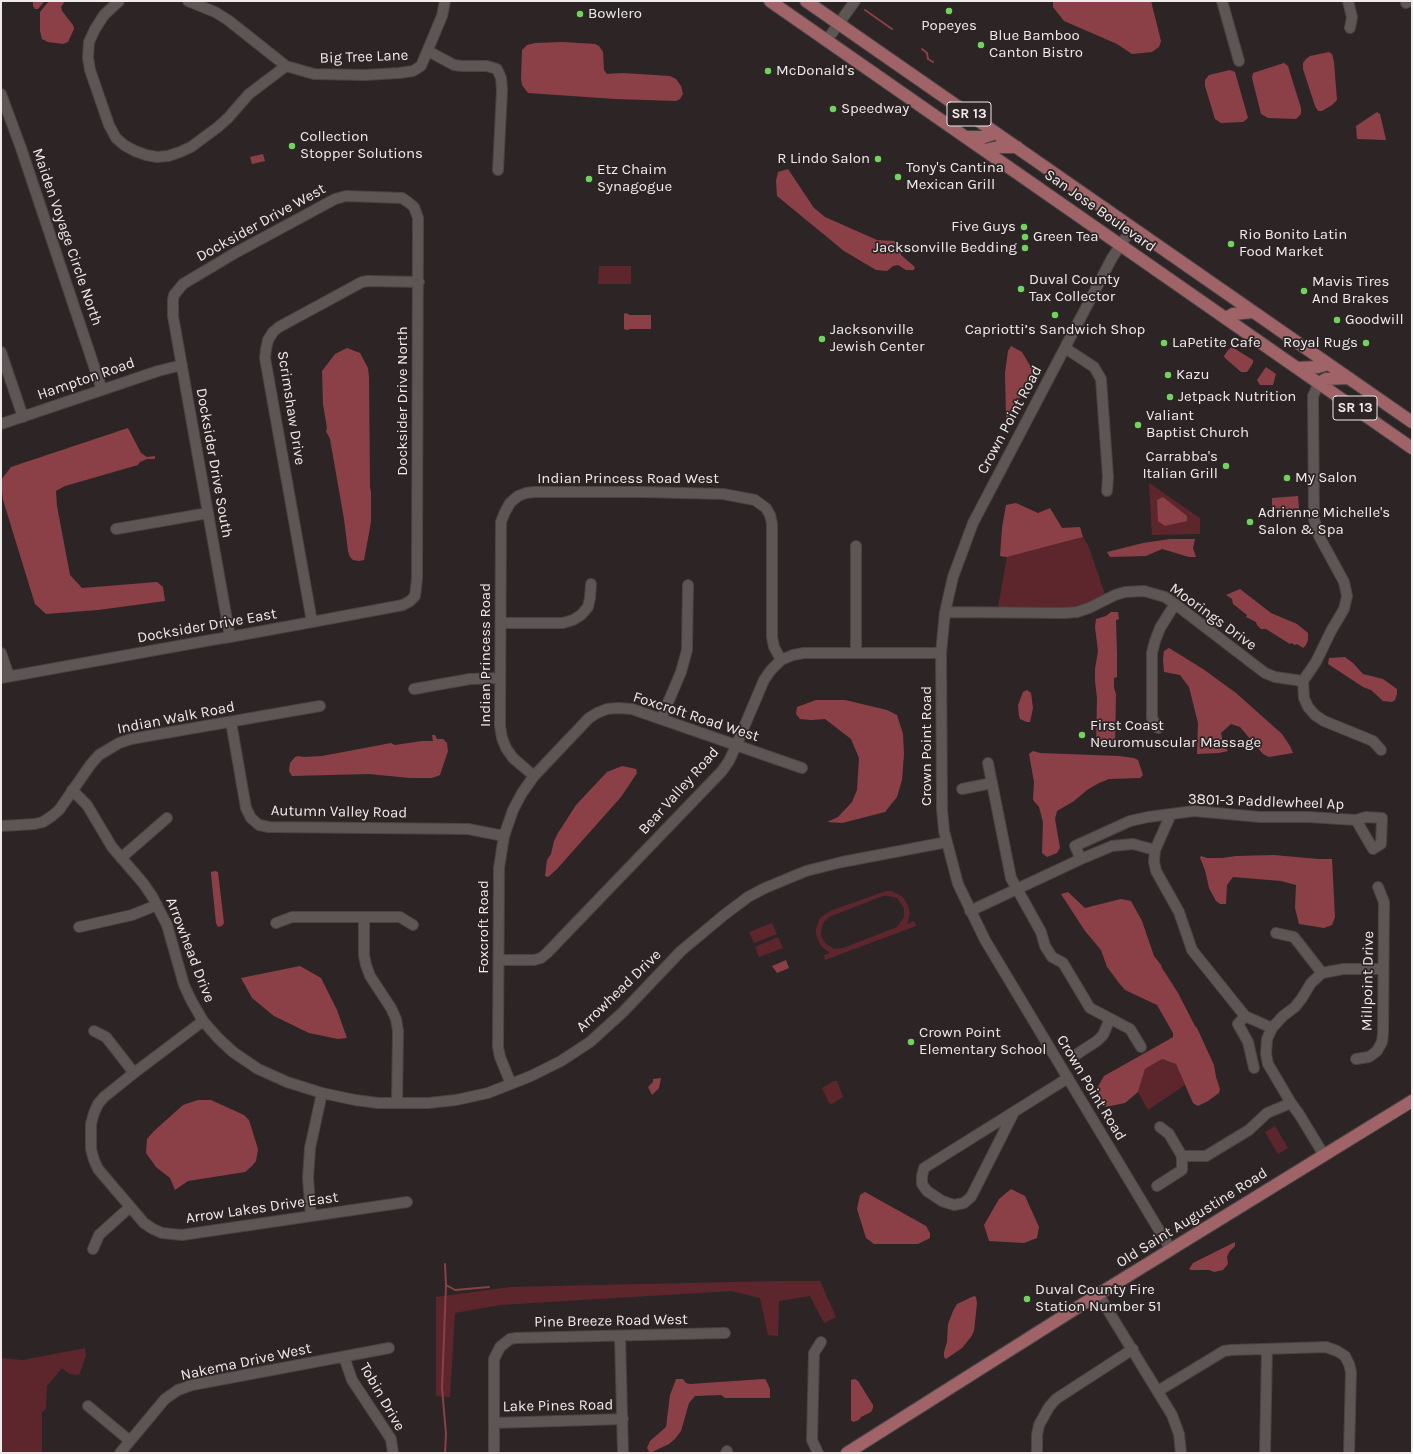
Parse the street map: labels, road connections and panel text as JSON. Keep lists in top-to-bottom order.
{
  "streets": {
    "main road": ["SR 13", "San Jose Boulevard", "Old Saint Augustine Road"],
    "street": [
      "Big Tree Lane",
      "Docksider Drive West",
      "Maiden Voyage Circle North",
      "Hampton Road",
      "Docksider Drive North",
      "Scrimshaw Drive",
      "Crown Point Road",
      "Docksider Drive South",
      "Indian Princess Road West",
      "Moorings Drive",
      "Docksider Drive East",
      "Indian Princess Road",
      "Foxcroft Road West",
      "Indian Walk Road",
      "Bear Valley Road",
      "3801-3 Paddlewheel Ap",
      "Autumn Valley Road",
      "Foxcroft Road",
      "Arrowhead Drive",
      "Millpoint Drive",
      "Arrow Lakes Drive East",
      "Pine Breeze Road West",
      "Nakema Drive West",
      "Tobin Drive",
      "Lake Pines Road"
    ]
  },
  "crossings": [
    ["San Jose Boulevard", "Crown Point Road"],
    ["Docksider Drive West", "Docksider Drive North"],
    ["Docksider Drive West", "Docksider Drive South"],
    ["Maiden Voyage Circle North", "Hampton Road"],
    ["Hampton Road", "Docksider Drive South"],
    ["Docksider Drive North", "Scrimshaw Drive"],
    ["Docksider Drive North", "Docksider Drive East"],
    ["Scrimshaw Drive", "Docksider Drive East"],
    ["Crown Point Road", "Moorings Drive"],
    ["Crown Point Road", "Arrowhead Drive"],
    ["Crown Point Road", "Old Saint Augustine Road"],
    ["Docksider Drive South", "Docksider Drive East"],
    ["Indian Princess Road West", "Indian Princess Road"],
    ["Indian Princess Road West", "Bear Valley Road"],
    ["Indian Princess Road", "Foxcroft Road West"],
    ["Indian Princess Road", "Foxcroft Road"],
    ["Foxcroft Road West", "Bear Valley Road"],
    ["Foxcroft Road West", "Foxcroft Road"],
    ["Indian Walk Road", "Autumn Valley Road"],
    ["Indian Walk Road", "Arrowhead Drive"],
    ["Bear Valley Road", "Foxcroft Road"],
    ["Autumn Valley Road", "Foxcroft Road"],
    ["Foxcroft Road", "Arrowhead Drive"],
    ["Arrowhead Drive", "Arrow Lakes Drive East"],
    ["Pine Breeze Road West", "Lake Pines Road"],
    ["Nakema Drive West", "Tobin Drive"]
  ],
  "places": [
    "Popeyes",
    "Bowlero",
    "Blue Bamboo Canton Bistro",
    "McDonald's",
    "Speedway",
    "Collection Stopper Solutions",
    "R Lindo Salon",
    "Tony's Cantina Mexican Grill",
    "Etz Chaim Synagogue",
    "Five Guys",
    "Green Tea",
    "Rio Bonito Latin Food Market",
    "Jacksonville Bedding",
    "Duval County Tax Collector",
    "Mavis Tires And Brakes",
    "Capriotti’s Sandwich Shop",
    "Goodwill",
    "Jacksonville Jewish Center",
    "LaPetite Cafe",
    "Royal Rugs",
    "Kazu",
    "Jetpack Nutrition",
    "Valiant Baptist Church",
    "Carrabba's Italian Grill",
    "My Salon",
    "Adrienne Michelle's Salon & Spa",
    "First Coast Neuromuscular Massage",
    "Crown Point Elementary School",
    "Duval County Fire Station Number 51"
  ]
}
